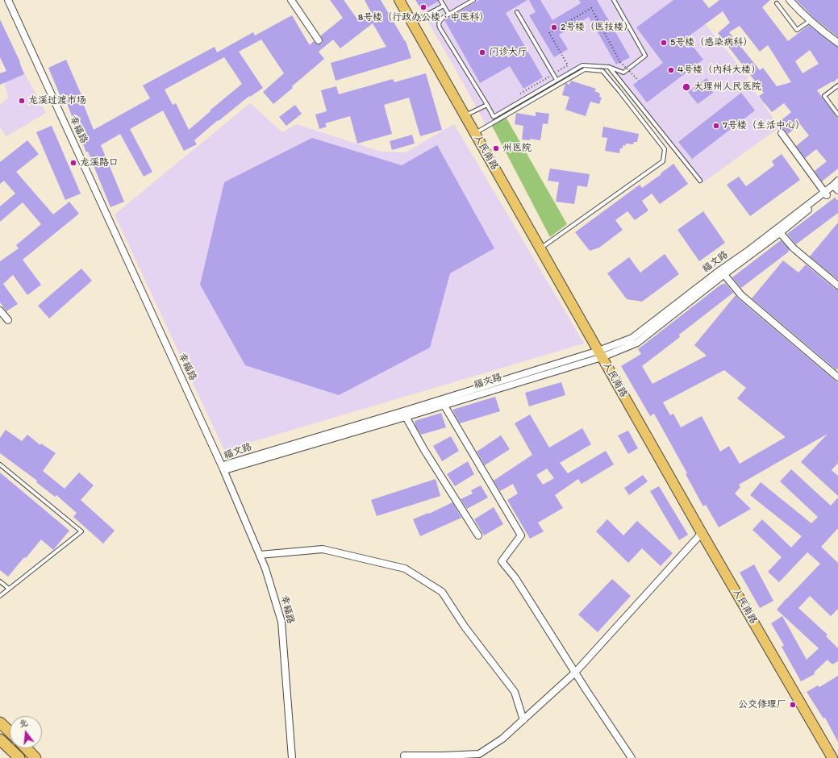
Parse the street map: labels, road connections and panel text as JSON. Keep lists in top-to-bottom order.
{
  "streets": {
    "main road": ["人民南路"],
    "street": ["幸福路", "福文路"]
  },
  "crossings": [
    ["幸福路", "福文路"],
    ["人民南路", "福文路"]
  ],
  "places": [
    "8号楼（行政办公楼、中医科）",
    "2号楼（医技楼）",
    "5号楼（感染病科）",
    "门诊大厅",
    "4号楼（内科大楼）",
    "大理州人民医院",
    "龙溪过渡市场",
    "7号楼（生活中心）",
    "州医院",
    "龙溪路口",
    "公交修理厂"
  ],
  "north": "top"
}
